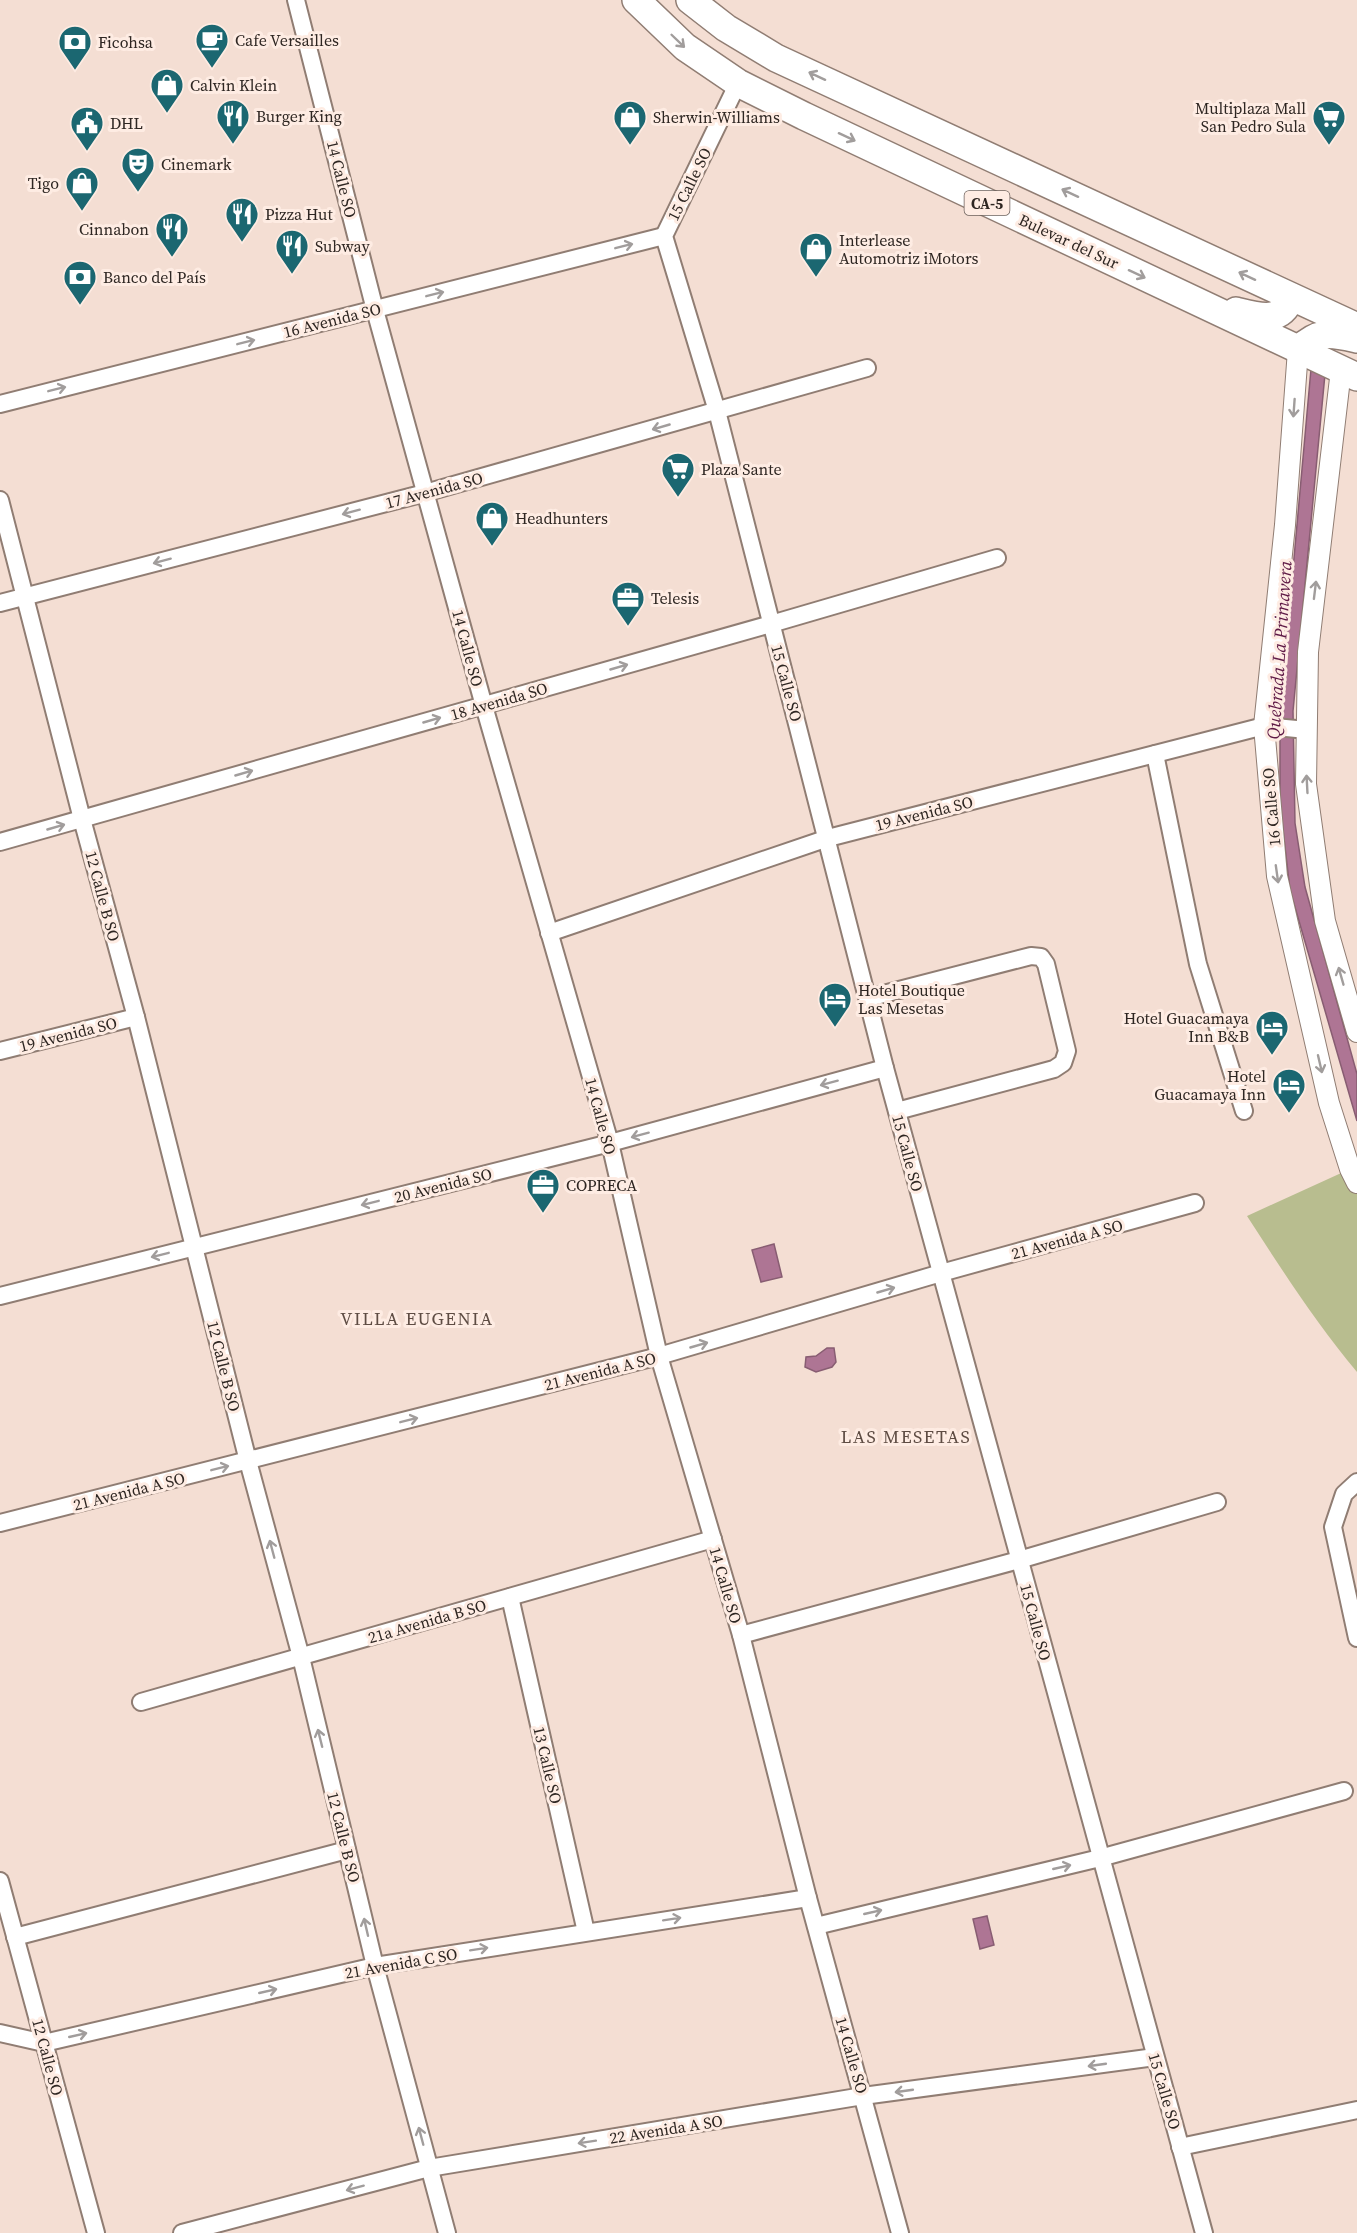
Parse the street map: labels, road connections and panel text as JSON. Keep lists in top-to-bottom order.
{
  "streets": {
    "highway": ["CA-5", "Bulevar del Sur"],
    "street": [
      "14 Calle SO",
      "15 Calle SO",
      "16 Avenida SO",
      "17 Avenida SO",
      "18 Avenida SO",
      "16 Calle SO",
      "19 Avenida SO",
      "12 Calle B SO",
      "20 Avenida SO",
      "21 Avenida A SO",
      "21a Avenida B SO",
      "13 Calle SO",
      "21 Avenida C SO",
      "12 Calle SO",
      "22 Avenida A SO"
    ]
  },
  "crossings": [
    ["14 Calle SO", "16 Avenida SO"],
    ["14 Calle SO", "17 Avenida SO"],
    ["14 Calle SO", "18 Avenida SO"],
    ["14 Calle SO", "19 Avenida SO"],
    ["14 Calle SO", "20 Avenida SO"],
    ["14 Calle SO", "21 Avenida A SO"],
    ["14 Calle SO", "21a Avenida B SO"],
    ["14 Calle SO", "21 Avenida C SO"],
    ["14 Calle SO", "22 Avenida A SO"],
    ["15 Calle SO", "Bulevar del Sur"],
    ["15 Calle SO", "16 Avenida SO"],
    ["15 Calle SO", "17 Avenida SO"],
    ["15 Calle SO", "18 Avenida SO"],
    ["15 Calle SO", "19 Avenida SO"],
    ["15 Calle SO", "20 Avenida SO"],
    ["15 Calle SO", "21 Avenida A SO"],
    ["15 Calle SO", "22 Avenida A SO"],
    ["Bulevar del Sur", "16 Calle SO"],
    ["17 Avenida SO", "12 Calle B SO"],
    ["18 Avenida SO", "12 Calle B SO"],
    ["16 Calle SO", "19 Avenida SO"],
    ["19 Avenida SO", "12 Calle B SO"],
    ["12 Calle B SO", "20 Avenida SO"],
    ["12 Calle B SO", "21 Avenida A SO"],
    ["12 Calle B SO", "21a Avenida B SO"],
    ["12 Calle B SO", "21 Avenida C SO"],
    ["12 Calle B SO", "22 Avenida A SO"],
    ["21a Avenida B SO", "13 Calle SO"],
    ["13 Calle SO", "21 Avenida C SO"],
    ["21 Avenida C SO", "12 Calle SO"]
  ],
  "one_way": [
    "16 Avenida SO",
    "17 Avenida SO",
    "18 Avenida SO",
    "12 Calle B SO",
    "20 Avenida SO",
    "21 Avenida A SO",
    "22 Avenida A SO"
  ],
  "districts": ["VILLA EUGENIA", "LAS MESETAS"],
  "water": ["Quebrada La Primavera"],
  "places": {
    "cafe": ["Cafe Versailles"],
    "bank": ["Ficohsa", "Banco del País"],
    "shop": [
      "Calvin Klein",
      "Sherwin-Williams",
      "Tigo",
      "Interlease Automotriz iMotors",
      "Headhunters"
    ],
    "restaurant": [
      "Burger King",
      "Pizza Hut",
      "Cinnabon",
      "Subway"
    ],
    "supermarket": ["Multiplaza Mall San Pedro Sula", "Plaza Sante"],
    "public building": ["DHL"],
    "theatre": ["Cinemark"],
    "office": ["Telesis", "COPRECA"],
    "hotel": ["Hotel Boutique Las Mesetas", "Hotel Guacamaya Inn B&B", "Hotel Guacamaya Inn"]
  }
}
